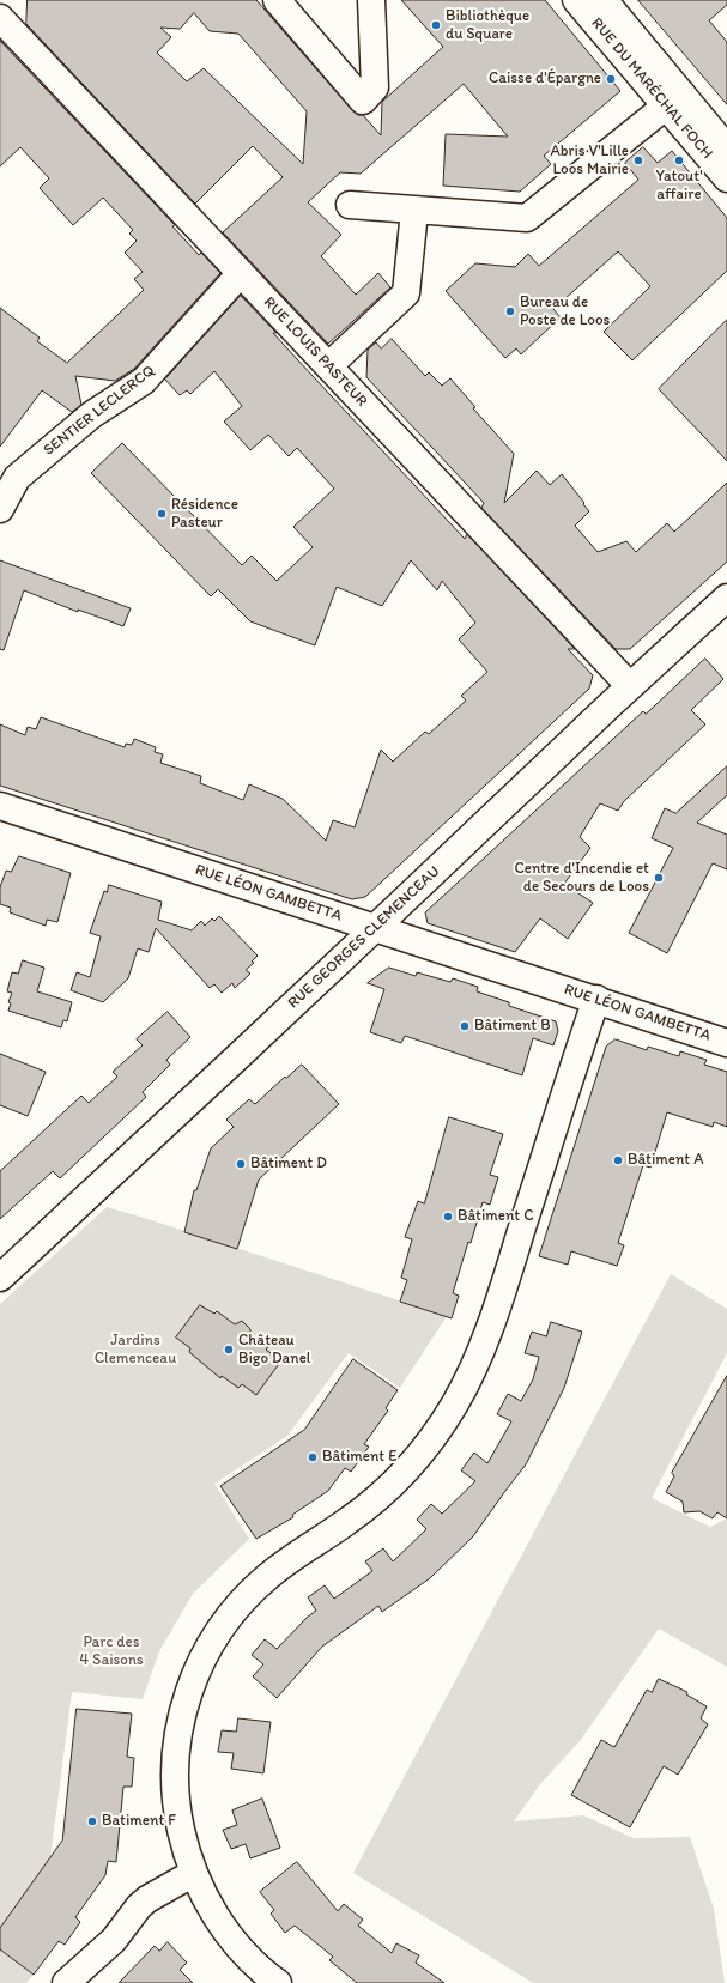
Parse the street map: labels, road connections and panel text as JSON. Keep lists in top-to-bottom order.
{
  "streets": {
    "street": [
      "RUE DU MARÉCHAL FOCH",
      "RUE LOUIS PASTEUR",
      "SENTIER LECLERCQ",
      "RUE LÉON GAMBETTA",
      "RUE GEORGES CLEMENCEAU"
    ]
  },
  "crossings": [
    ["RUE LOUIS PASTEUR", "SENTIER LECLERCQ"],
    ["RUE LOUIS PASTEUR", "RUE GEORGES CLEMENCEAU"],
    ["RUE LÉON GAMBETTA", "RUE GEORGES CLEMENCEAU"]
  ],
  "parks": ["Jardins Clemenceau", "Parc des 4 Saisons"],
  "places": [
    "Bibliothèque du Square",
    "Caisse d'Épargne",
    "Abris V'Lille Loos Mairie",
    "Yatout' affaire",
    "Bureau de Poste de Loos",
    "Résidence Pasteur",
    "Centre d'Incendie et de Secours de Loos",
    "Bâtiment B",
    "Bâtiment A",
    "Bâtiment D",
    "Bâtiment C",
    "Château Bigo Danel",
    "Bâtiment E",
    "Batiment F"
  ]
}
